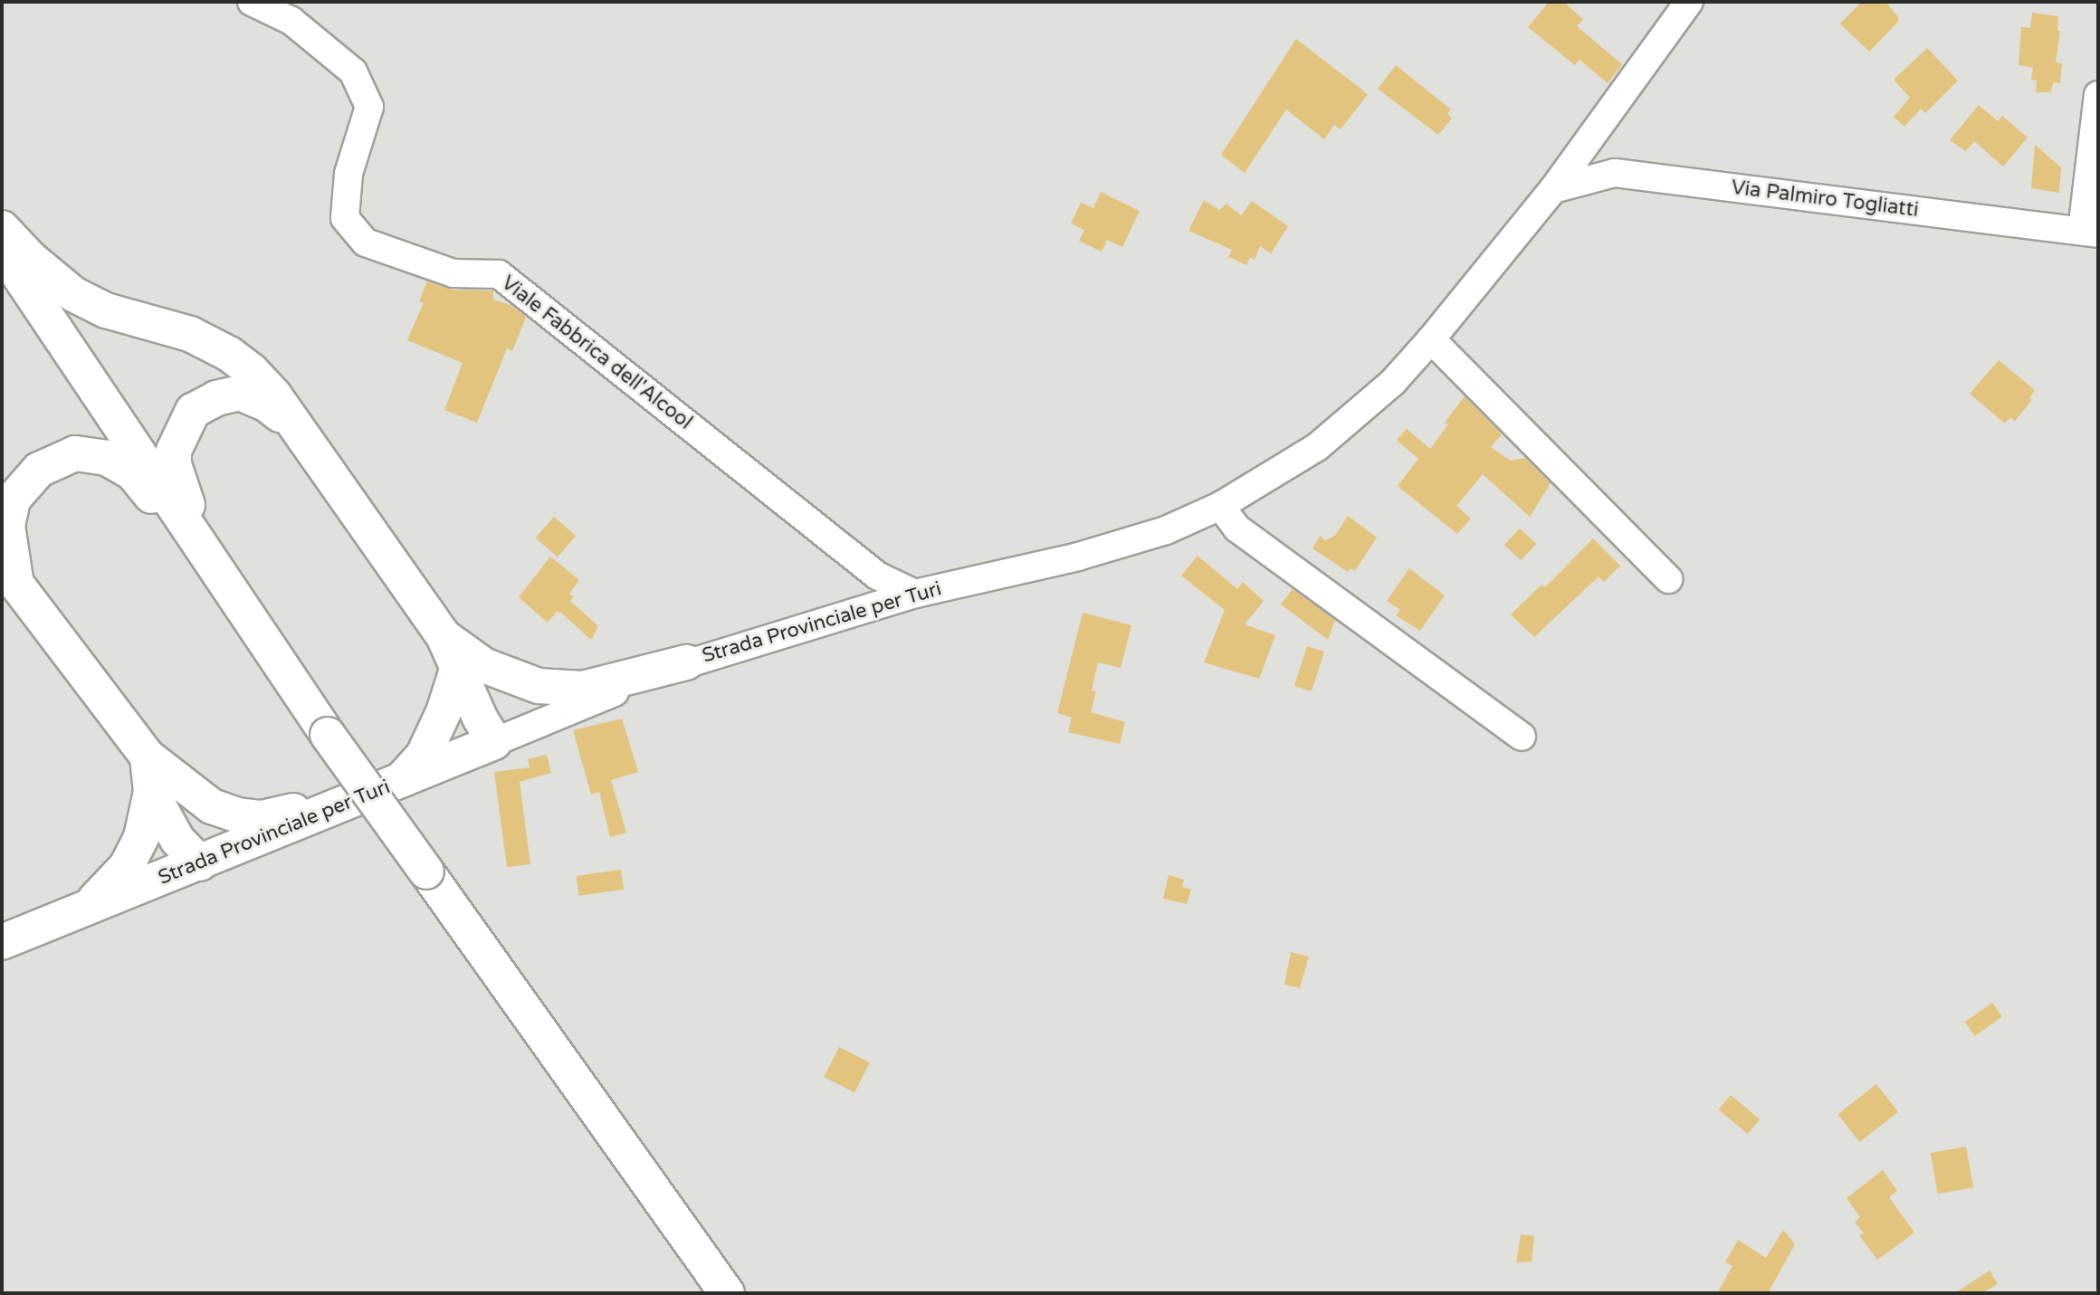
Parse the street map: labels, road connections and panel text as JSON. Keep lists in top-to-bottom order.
{
  "streets": {
    "main road": ["Strada Provinciale per Turi"],
    "street": ["Via Palmiro Togliatti", "Viale Fabbrica dell'Alcool"]
  },
  "crossings": [
    ["Via Palmiro Togliatti", "Strada Provinciale per Turi"],
    ["Viale Fabbrica dell'Alcool", "Strada Provinciale per Turi"]
  ]
}
